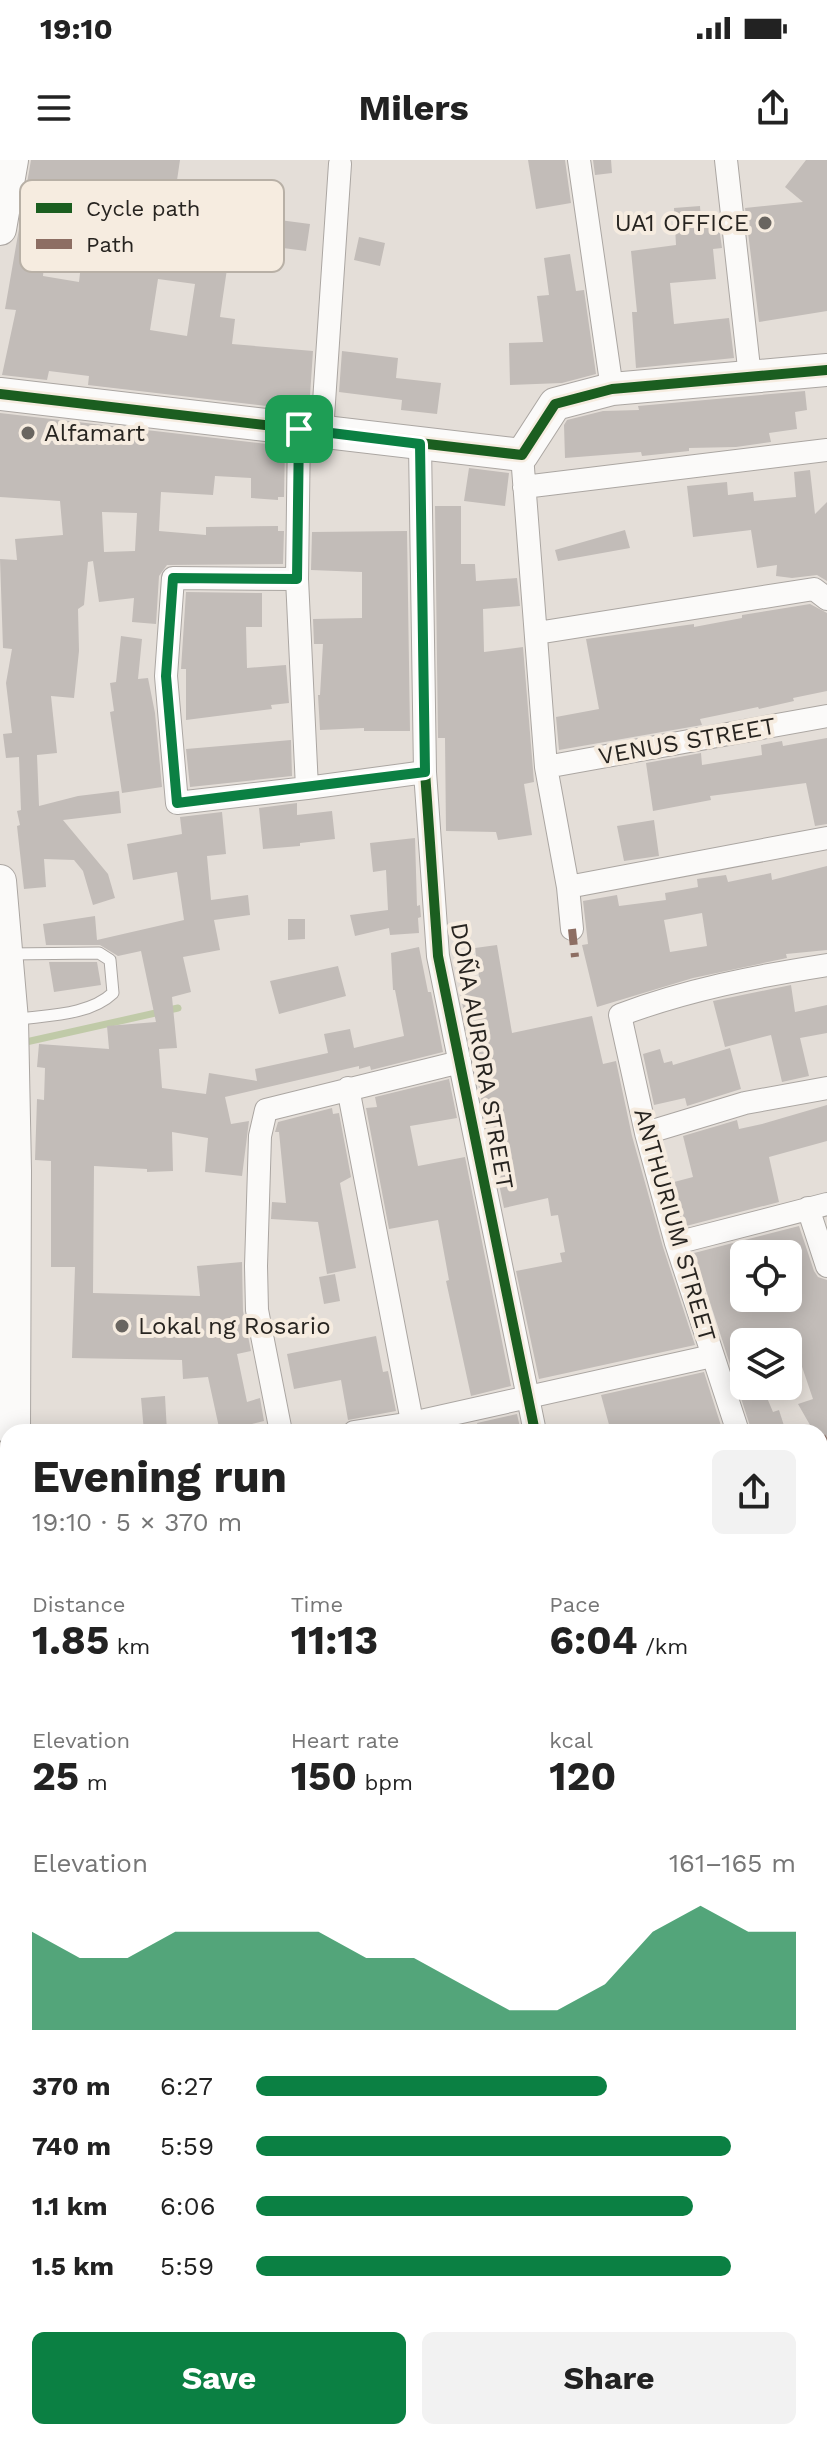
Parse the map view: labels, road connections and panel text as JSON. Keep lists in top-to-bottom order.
{
  "streets": {
    "street": ["VENUS STREET", "DOÑA AURORA STREET", "ANTHURIUM STREET"]
  },
  "places": ["UA1 OFFICE", "Alfamart", "Lokal ng Rosario"],
  "legend": ["Cycle path", "Path"],
  "page": {
    "status": "19:10",
    "header": "Milers",
    "heading": ["Evening run", "19:10 · 5 × 370 m"],
    "stats": [
      ["Distance", "1.85 km"],
      ["Time", "11:13"],
      ["Pace", "6:04 /km"],
      ["Elevation", "25 m"],
      ["Heart rate", "150 bpm"],
      ["kcal", "120"]
    ],
    "chart": ["Elevation", "161–165 m"],
    "list": [
      {
        "name": "370 m",
        "note": "6:27"
      },
      {
        "name": "740 m",
        "note": "5:59"
      },
      {
        "name": "1.1 km",
        "note": "6:06"
      },
      {
        "name": "1.5 km",
        "note": "5:59"
      }
    ],
    "buttons": ["Save", "Share"]
  }
}
